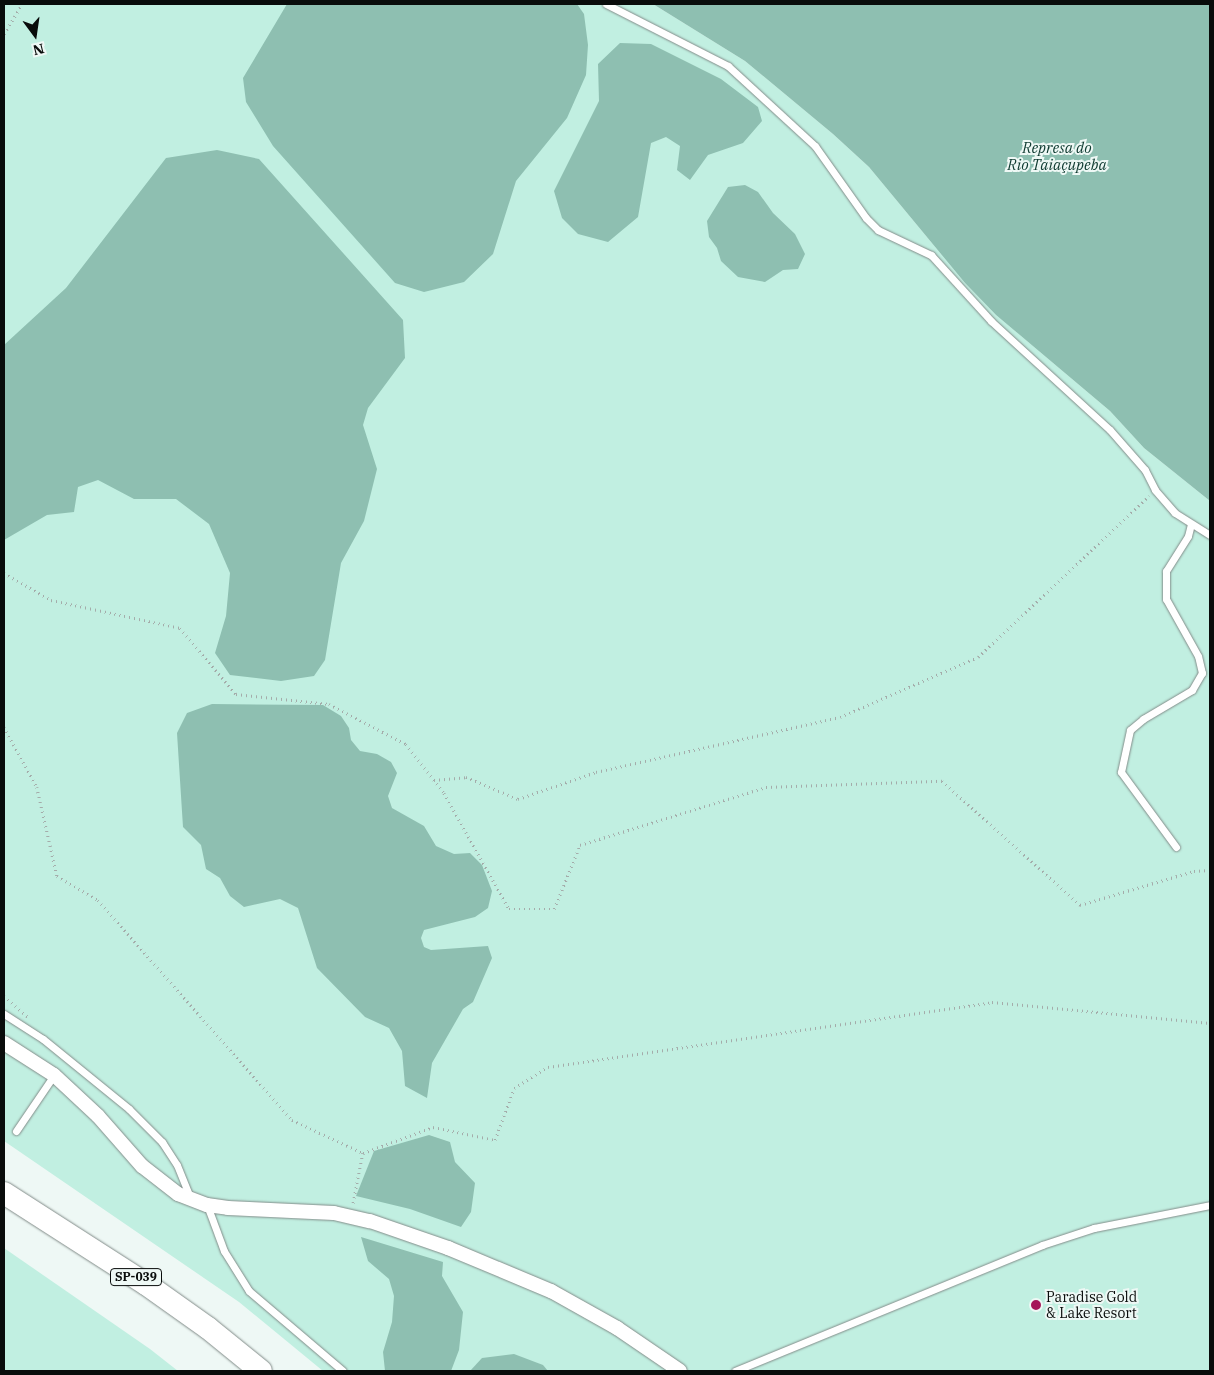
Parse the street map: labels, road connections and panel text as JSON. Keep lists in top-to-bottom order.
{
  "streets": {
    "main road": ["SP-039"]
  },
  "water": ["Represa do Rio Taiaçupeba"],
  "places": ["Paradise Gold & Lake Resort"],
  "north": "bottom"
}
